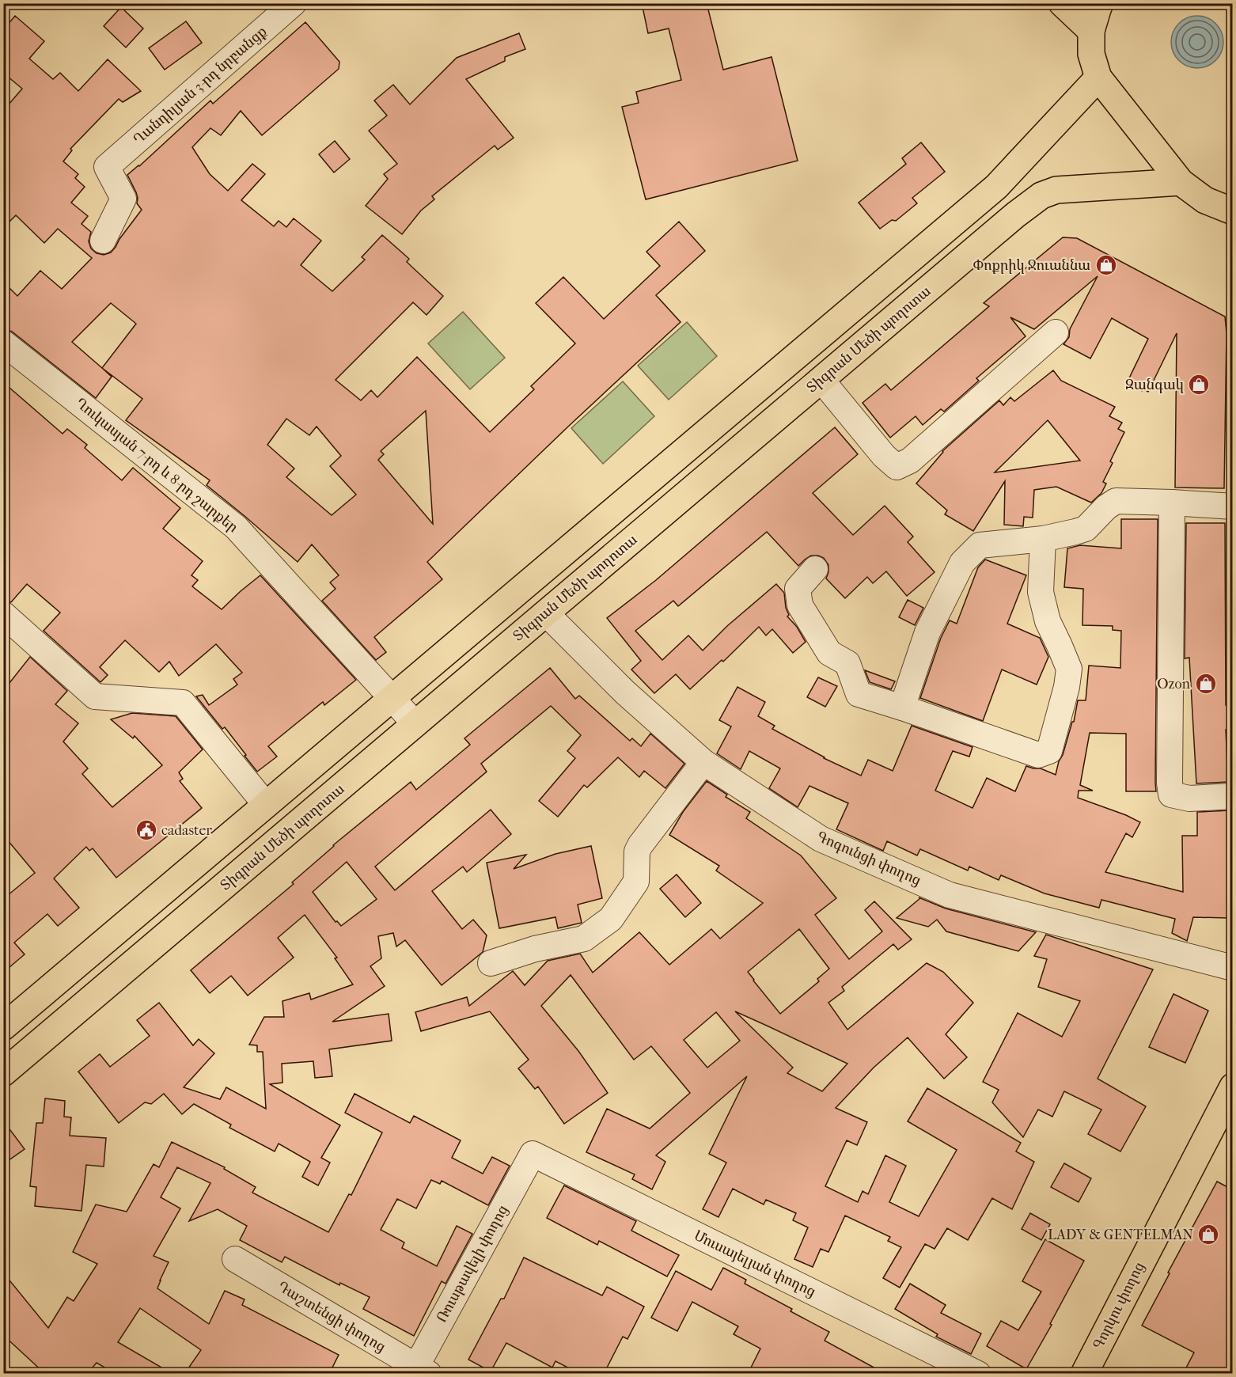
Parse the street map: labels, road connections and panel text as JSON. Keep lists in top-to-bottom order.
{
  "streets": {
    "main road": ["Տիգրան Մեծի պողոտա", "Գորկու փողոց"],
    "street": [
      "Ղանդիլյան 3-րդ նրբանցք",
      "Ղուկասյան 7-րդ և 8-րդ շարքեր",
      "Գոգունցի փողոց",
      "Ռուսթավելի փողոց",
      "Մուսայելյան փողոց",
      "Դաշտենցի փողոց"
    ]
  },
  "crossings": [
    ["Տիգրան Մեծի պողոտա", "Ղուկասյան 7-րդ և 8-րդ շարքեր"],
    ["Տիգրան Մեծի պողոտա", "Գոգունցի փողոց"],
    ["Ռուսթավելի փողոց", "Մուսայելյան փողոց"],
    ["Ռուսթավելի փողոց", "Դաշտենցի փողոց"]
  ],
  "places": {
    "shop": [
      "Փոքրիկ Ջուաննա",
      "Զանգակ",
      "Ozon",
      "LADY & GENTELMAN"
    ],
    "public building": ["cadaster"]
  }
}
